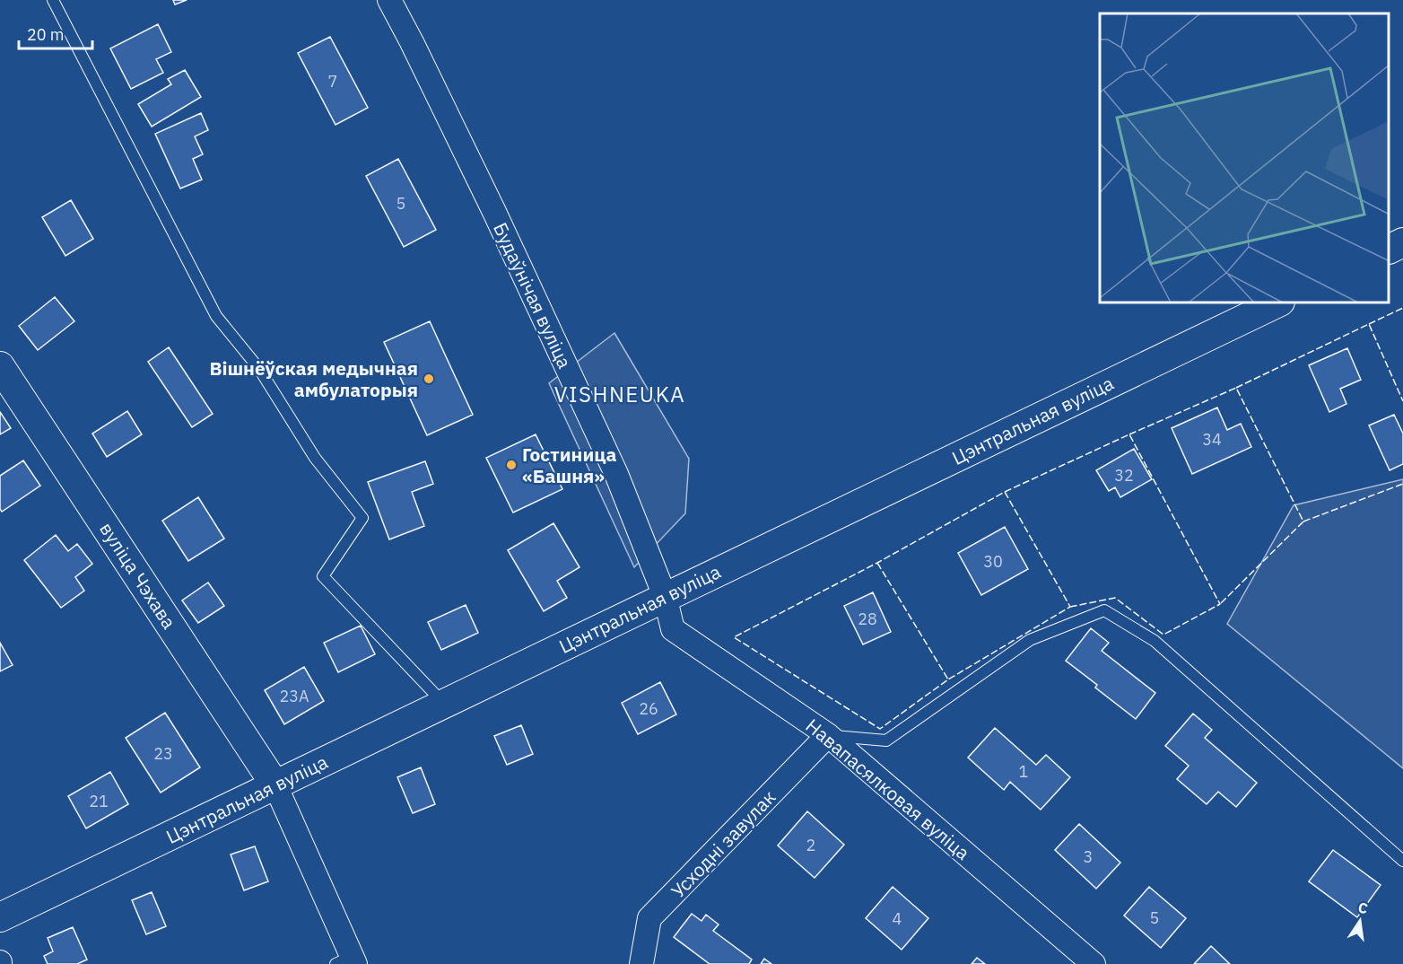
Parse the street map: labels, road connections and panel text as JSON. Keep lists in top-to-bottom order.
{
  "streets": {
    "street": [
      "Будаўнічая вуліца",
      "Цэнтральная вуліца",
      "вуліца Чэхава",
      "Навапасялковая вуліца",
      "Усходні завулак"
    ]
  },
  "crossings": [
    ["Будаўнічая вуліца", "Цэнтральная вуліца"],
    ["Будаўнічая вуліца", "Навапасялковая вуліца"],
    ["Цэнтральная вуліца", "вуліца Чэхава"],
    ["Цэнтральная вуліца", "Навапасялковая вуліца"],
    ["Навапасялковая вуліца", "Усходні завулак"]
  ],
  "districts": ["VISHNEUKA"],
  "places": ["Вішнёўская медычная амбулаторыя", "Гостиница «Башня»"],
  "house_numbers": [
    "7",
    "5",
    "34",
    "32",
    "30",
    "28",
    "23А",
    "26",
    "23",
    "1",
    "21",
    "2",
    "3",
    "5",
    "4"
  ],
  "scale_bar": "20 m",
  "north": "top"
}
